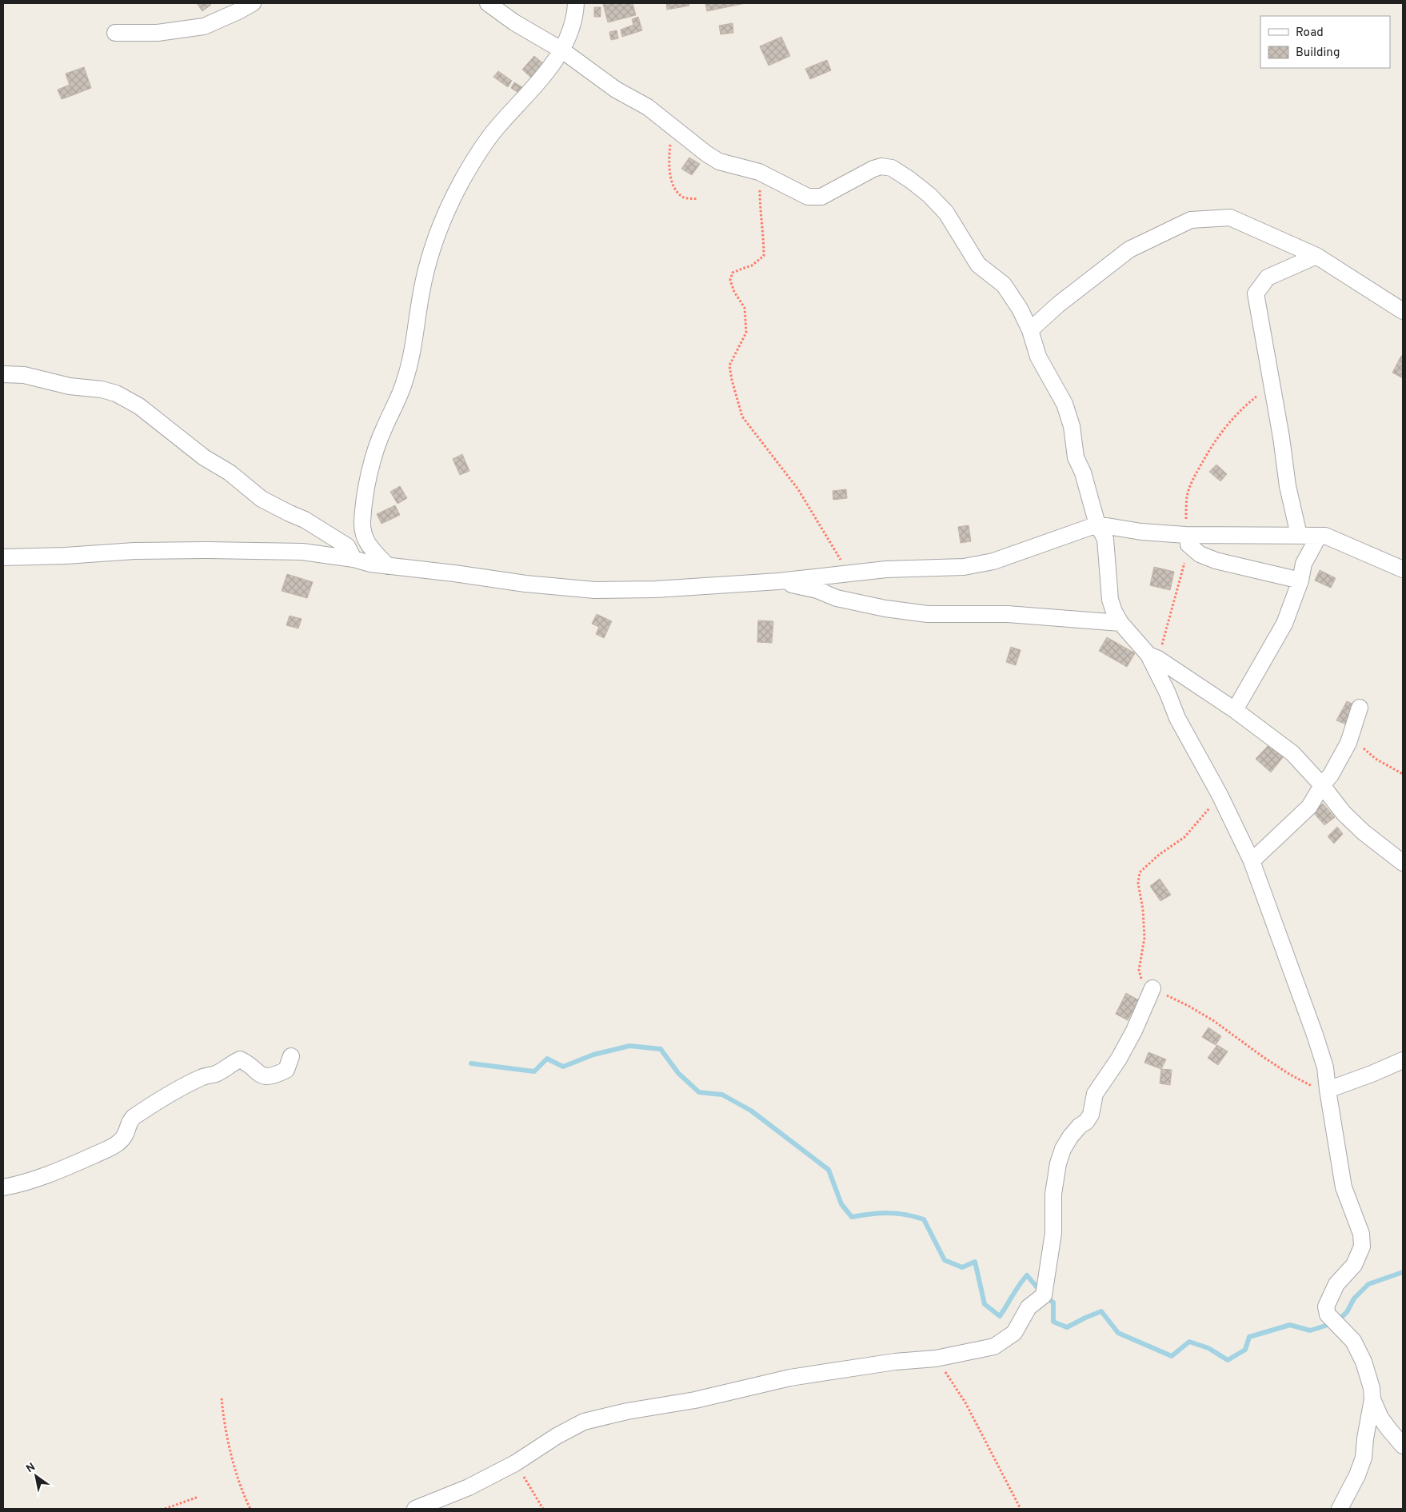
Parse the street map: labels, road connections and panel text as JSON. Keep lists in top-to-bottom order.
{
  "legend": ["Road", "Building"],
  "north": "top left"
}
